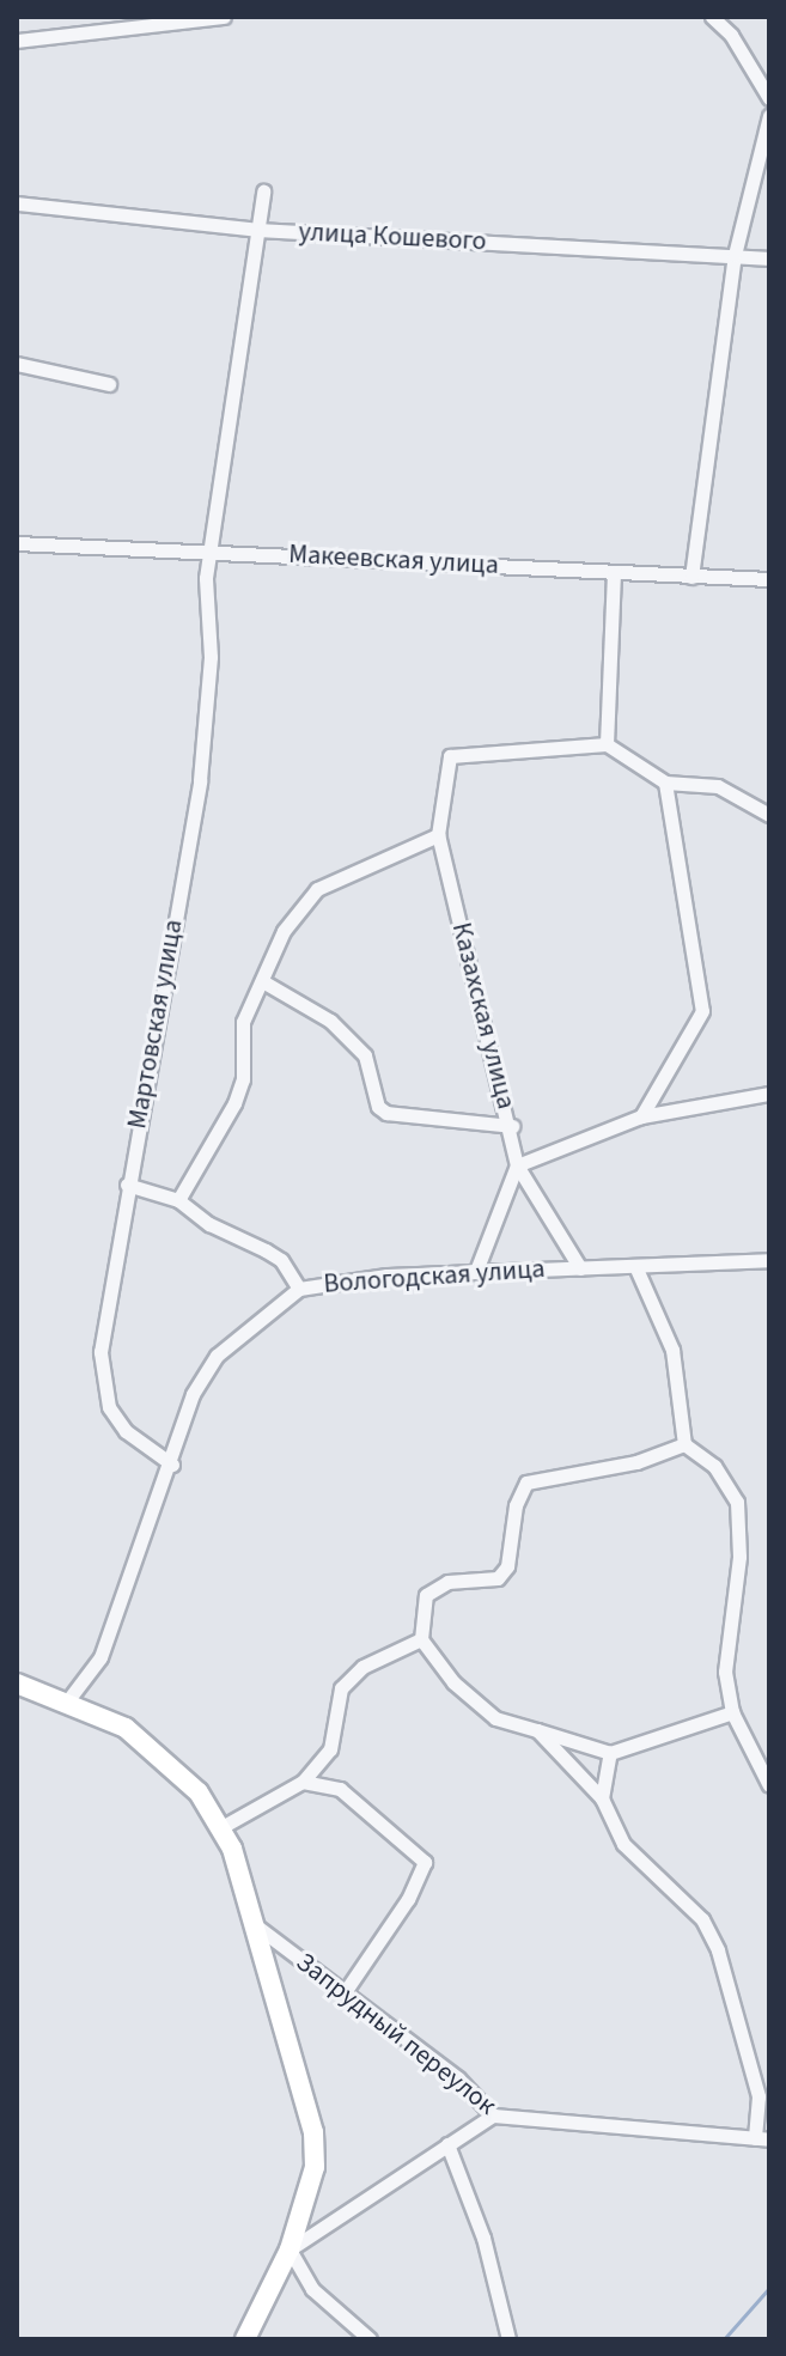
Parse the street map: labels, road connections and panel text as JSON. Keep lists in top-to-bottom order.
{
  "streets": {
    "street": [
      "улица Кошевого",
      "Макеевская улица",
      "Казахская улица",
      "Мартовская улица",
      "Вологодская улица",
      "Запрудный переулок"
    ]
  },
  "crossings": [
    ["улица Кошевого", "Мартовская улица"],
    ["Макеевская улица", "Мартовская улица"],
    ["Казахская улица", "Вологодская улица"],
    ["Мартовская улица", "Вологодская улица"]
  ]
}
